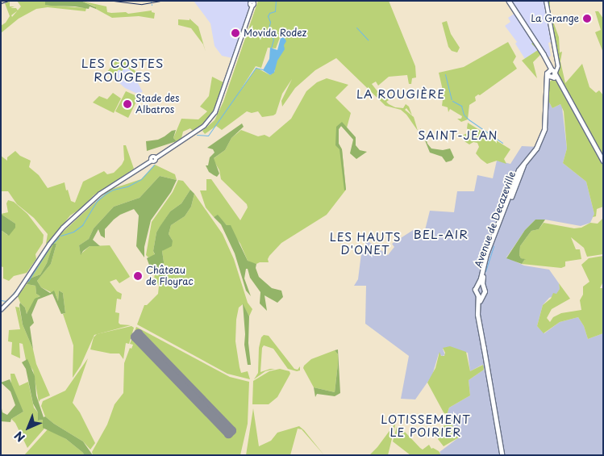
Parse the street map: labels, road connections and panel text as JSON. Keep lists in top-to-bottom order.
{
  "streets": {
    "main road": ["Avenue de Decazeville"]
  },
  "districts": [
    "LES COSTES ROUGES",
    "LA ROUGIÈRE",
    "SAINT-JEAN",
    "BEL-AIR",
    "LES HAUTS D'ONET",
    "LOTISSEMENT LE POIRIER"
  ],
  "places": [
    "La Grange",
    "Movida Rodez",
    "Stade des Albatros",
    "Château de Floyrac"
  ],
  "north": "bottom left"
}
